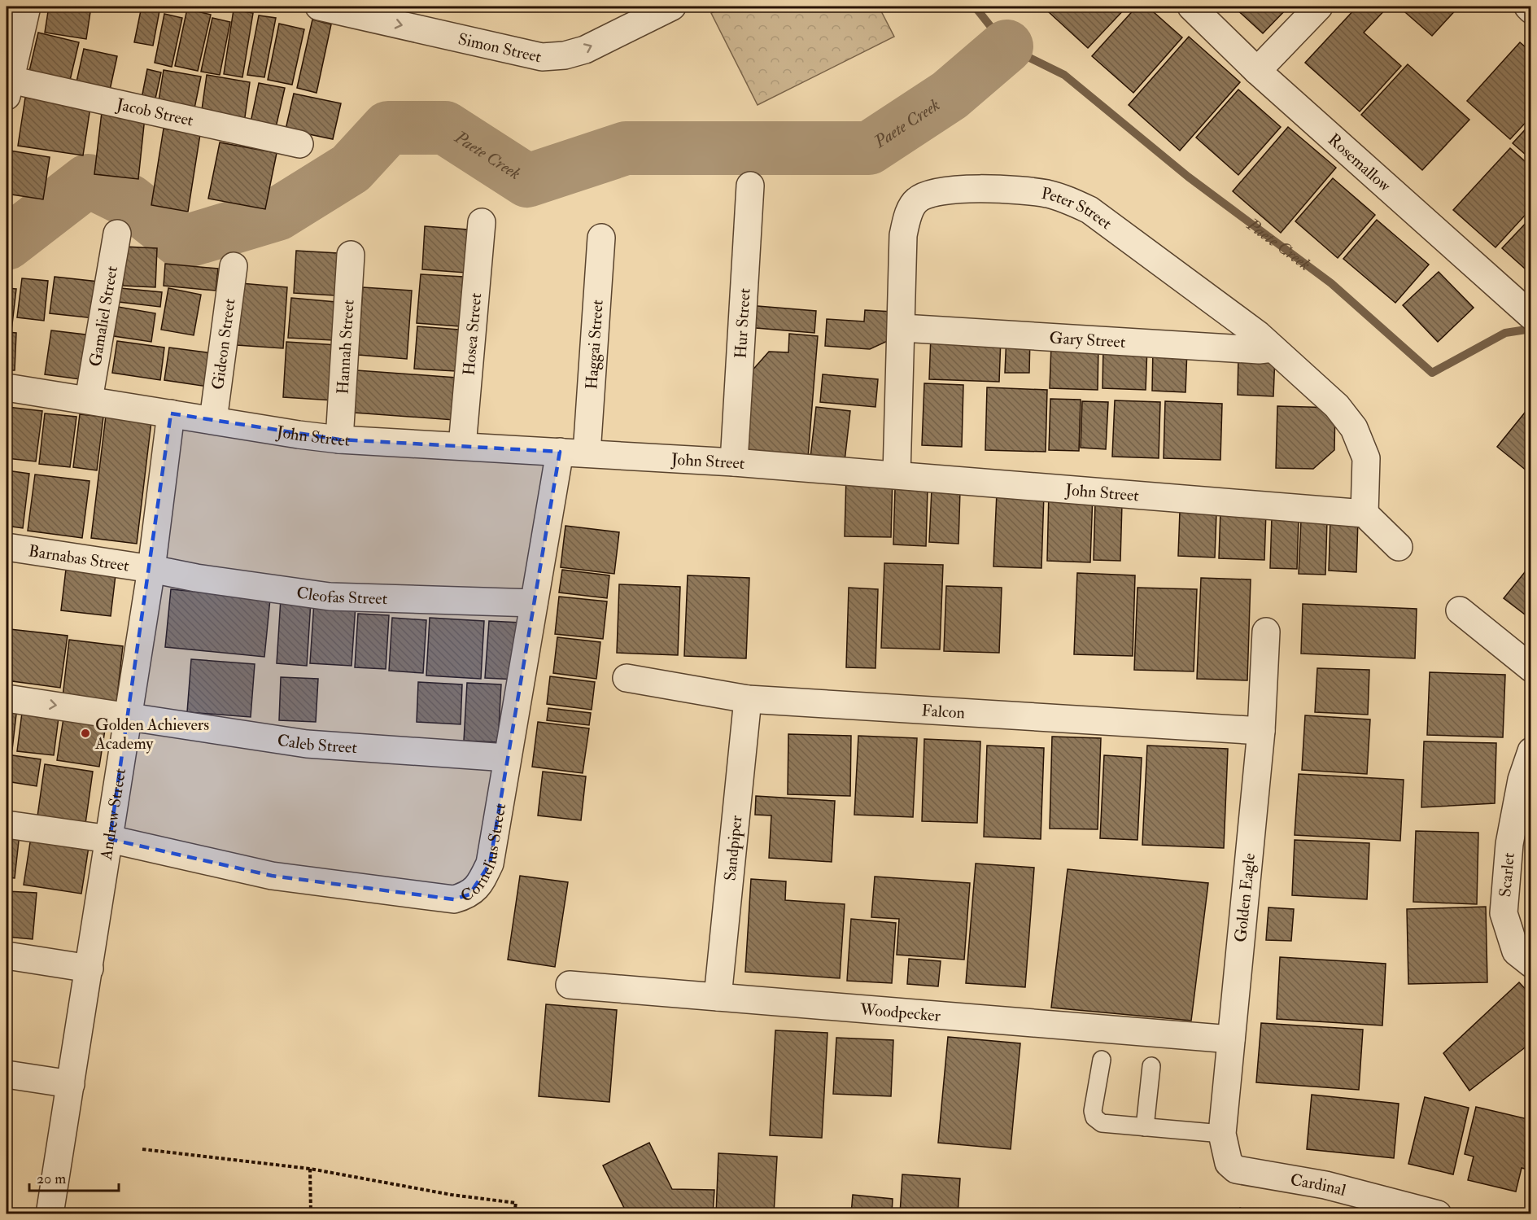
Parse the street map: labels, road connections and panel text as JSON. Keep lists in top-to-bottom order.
{
  "streets": {
    "street": [
      "Simon Street",
      "Jacob Street",
      "Rosemallow",
      "Peter Street",
      "Gamaliel Street",
      "Hur Street",
      "Hosea Street",
      "Gary Street",
      "Gideon Street",
      "Haggai Street",
      "Hannah Street",
      "John Street",
      "Barnabas Street",
      "Cleofas Street",
      "Falcon",
      "Caleb Street",
      "Andrew Street",
      "Cornelius Street",
      "Sandpiper",
      "Scarlet",
      "Golden Eagle",
      "Woodpecker",
      "Cardinal"
    ]
  },
  "crossings": [
    ["Peter Street", "Gary Street"],
    ["Peter Street", "John Street"],
    ["Gamaliel Street", "John Street"],
    ["Hur Street", "John Street"],
    ["Hosea Street", "John Street"],
    ["Gideon Street", "John Street"],
    ["Haggai Street", "John Street"],
    ["Hannah Street", "John Street"],
    ["John Street", "Andrew Street"],
    ["John Street", "Cornelius Street"],
    ["Barnabas Street", "Cleofas Street"],
    ["Barnabas Street", "Andrew Street"],
    ["Cleofas Street", "Andrew Street"],
    ["Cleofas Street", "Cornelius Street"],
    ["Falcon", "Sandpiper"],
    ["Falcon", "Golden Eagle"],
    ["Caleb Street", "Andrew Street"],
    ["Caleb Street", "Cornelius Street"],
    ["Andrew Street", "Cornelius Street"],
    ["Sandpiper", "Woodpecker"],
    ["Golden Eagle", "Woodpecker"],
    ["Golden Eagle", "Cardinal"]
  ],
  "one_way": ["Simon Street"],
  "water": ["Paete Creek"],
  "places": ["Golden Achievers Academy"],
  "scale_bar": "20 m"
}
